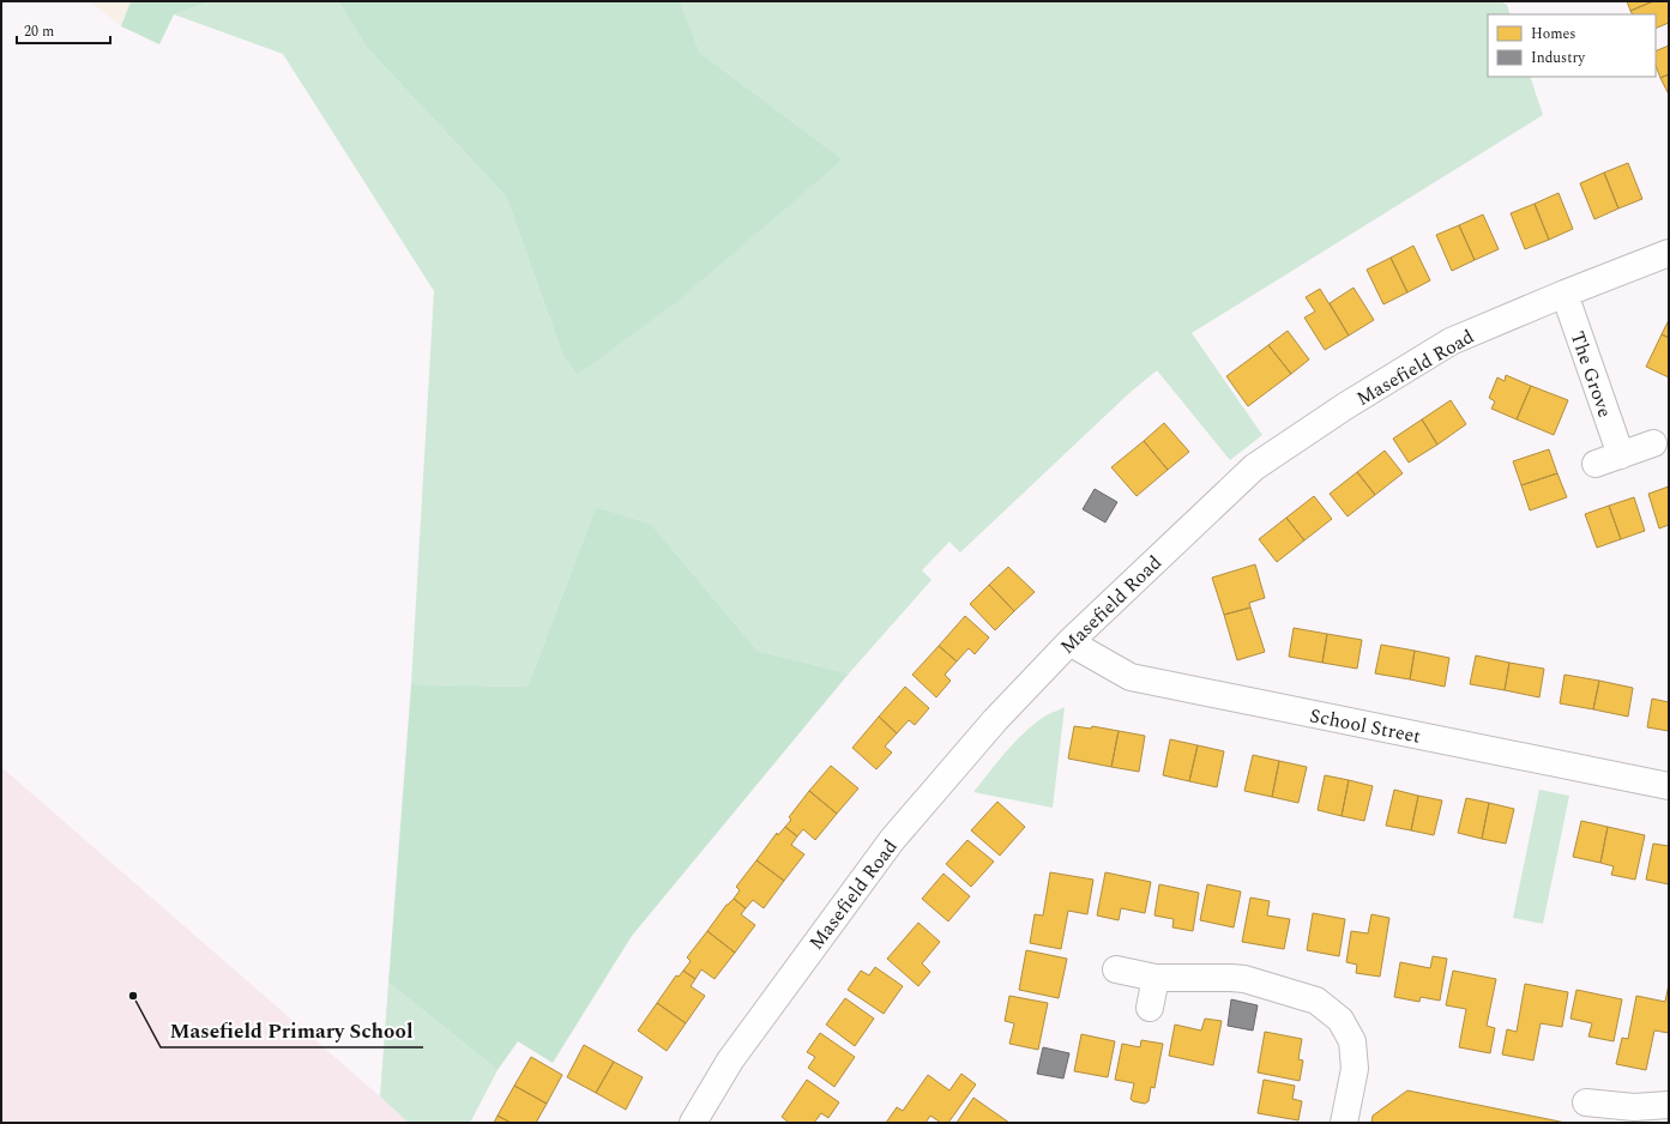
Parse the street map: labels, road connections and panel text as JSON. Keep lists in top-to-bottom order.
{
  "streets": {
    "street": ["Masefield Road", "The Grove", "School Street"]
  },
  "crossings": [
    ["Masefield Road", "The Grove"],
    ["Masefield Road", "School Street"]
  ],
  "places": ["Masefield Primary School"],
  "legend": ["Homes", "Industry"],
  "scale_bar": "20 m"
}
